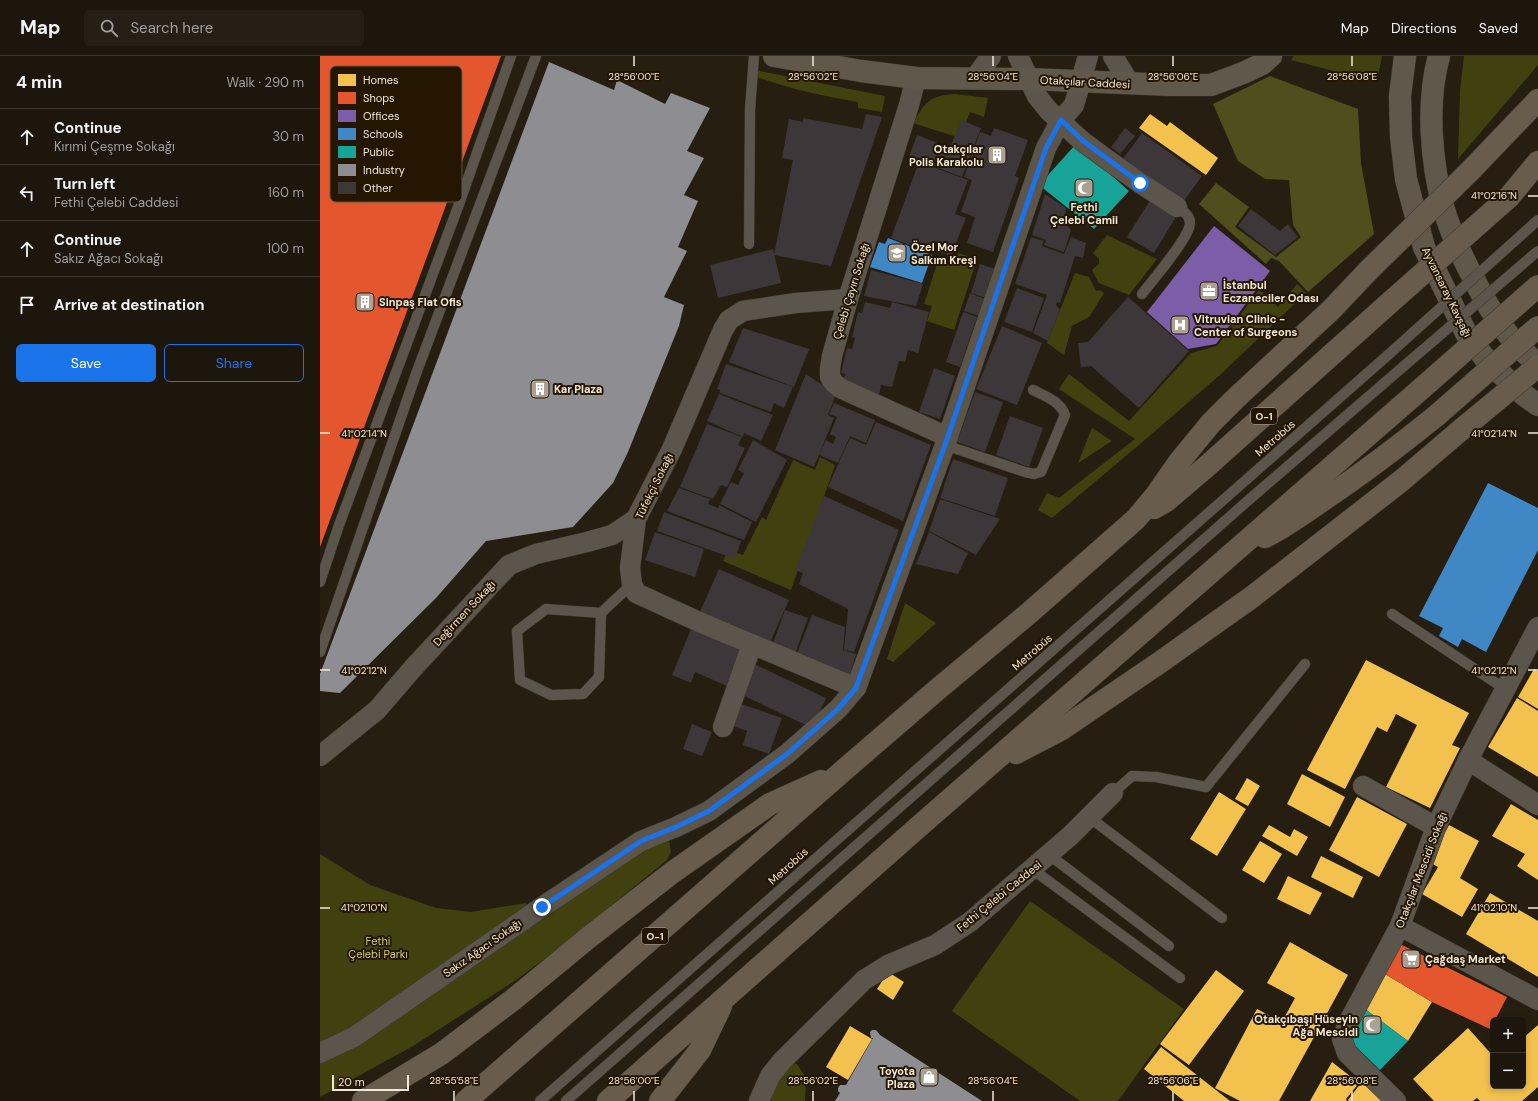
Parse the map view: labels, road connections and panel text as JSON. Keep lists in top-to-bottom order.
{
  "streets": {
    "highway": ["O-1"],
    "main road": ["Otakçılar Caddesi", "Ayvansaray Kavşağı"],
    "street": [
      "Çelebi Çayırı Sokağı",
      "Tüfekçi Sokağı",
      "Değirmen Sokağı",
      "Otakçılar Mescidi Sokağı",
      "Fethi Çelebi Caddesi",
      "Sakız Ağacı Sokağı"
    ],
    "lane": ["Metrobüs"]
  },
  "crossings": [
    ["Otakçılar Caddesi", "Çelebi Çayırı Sokağı"],
    ["Çelebi Çayırı Sokağı", "Tüfekçi Sokağı"],
    ["Tüfekçi Sokağı", "Değirmen Sokağı"]
  ],
  "parks": ["Fethi Çelebi Parkı"],
  "places": {
    "building": ["Otakçılar Polis Karakolu", "Sinpaş Flat Ofis", "Kar Plaza"],
    "mosque": ["Fethi Çelebi Camii", "Otakçıbaşı Hüseyin Ağa Mescidi"],
    "school or university": ["Özel Mor Salkım Kreşi"],
    "office": ["İstanbul Eczaneciler Odası"],
    "hospital": ["Vitruvian Clinic - Center of Surgeons"],
    "supermarket": ["Çağdaş Market"],
    "shop": ["Toyota Plaza"]
  },
  "legend": [
    "Homes",
    "Shops",
    "Offices",
    "Schools",
    "Public",
    "Industry",
    "Other"
  ],
  "scale_bar": "20 m",
  "page": {
    "header": "Map",
    "search": "Search here",
    "nav": ["Map", "Directions", "Saved"],
    "heading": ["4 min", "Walk · 290 m"],
    "list": [
      ["Continue", "Kırımi Çeşme Sokağı", "30 m"],
      ["Turn left", "Fethi Çelebi Caddesi", "160 m"],
      ["Continue", "Sakız Ağacı Sokağı", "100 m"],
      "Arrive at destination"
    ],
    "buttons": ["Save", "Share"],
    "map_buttons": ["+", "−"],
    "scale": "20 m"
  },
  "coordinates": [
    "28°56'00\"E",
    "28°56'02\"E",
    "28°56'04\"E",
    "28°56'06\"E",
    "28°56'08\"E",
    "41°02'16\"N",
    "41°02'14\"N",
    "41°02'12\"N",
    "41°02'10\"N",
    "28°55'58\"E"
  ]
}
